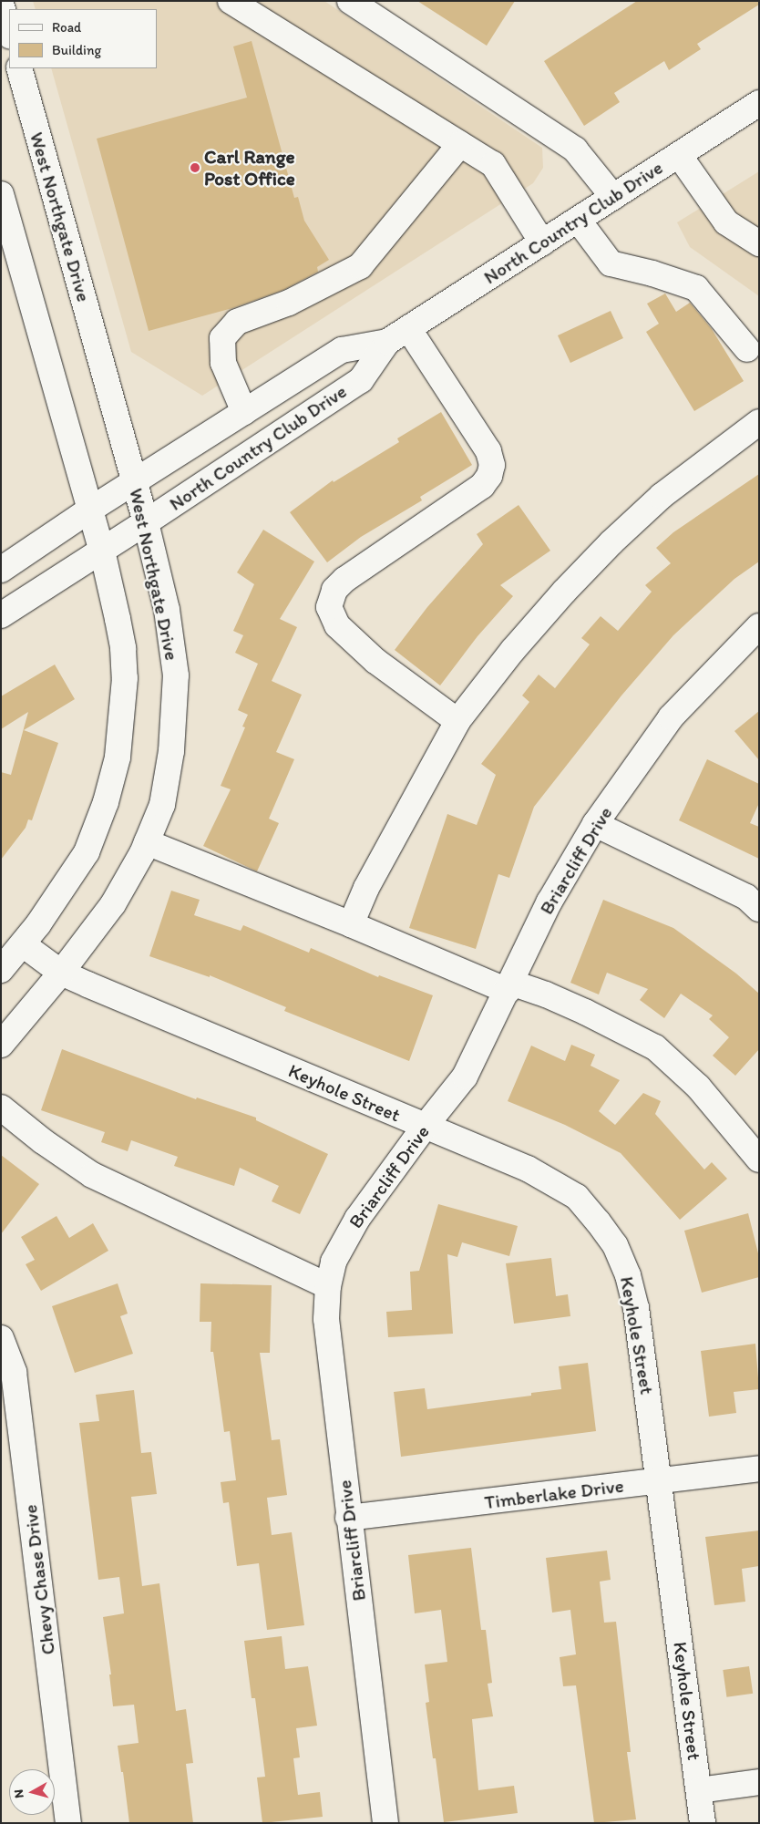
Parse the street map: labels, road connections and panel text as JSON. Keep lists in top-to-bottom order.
{
  "streets": {
    "street": [
      "West Northgate Drive",
      "North Country Club Drive",
      "Briarcliff Drive",
      "Keyhole Street",
      "Timberlake Drive",
      "Chevy Chase Drive"
    ]
  },
  "crossings": [
    ["West Northgate Drive", "North Country Club Drive"],
    ["West Northgate Drive", "Keyhole Street"],
    ["Briarcliff Drive", "Keyhole Street"],
    ["Briarcliff Drive", "Timberlake Drive"],
    ["Keyhole Street", "Timberlake Drive"]
  ],
  "places": ["Carl Range Post Office"],
  "legend": ["Road", "Building"],
  "north": "left"
}
